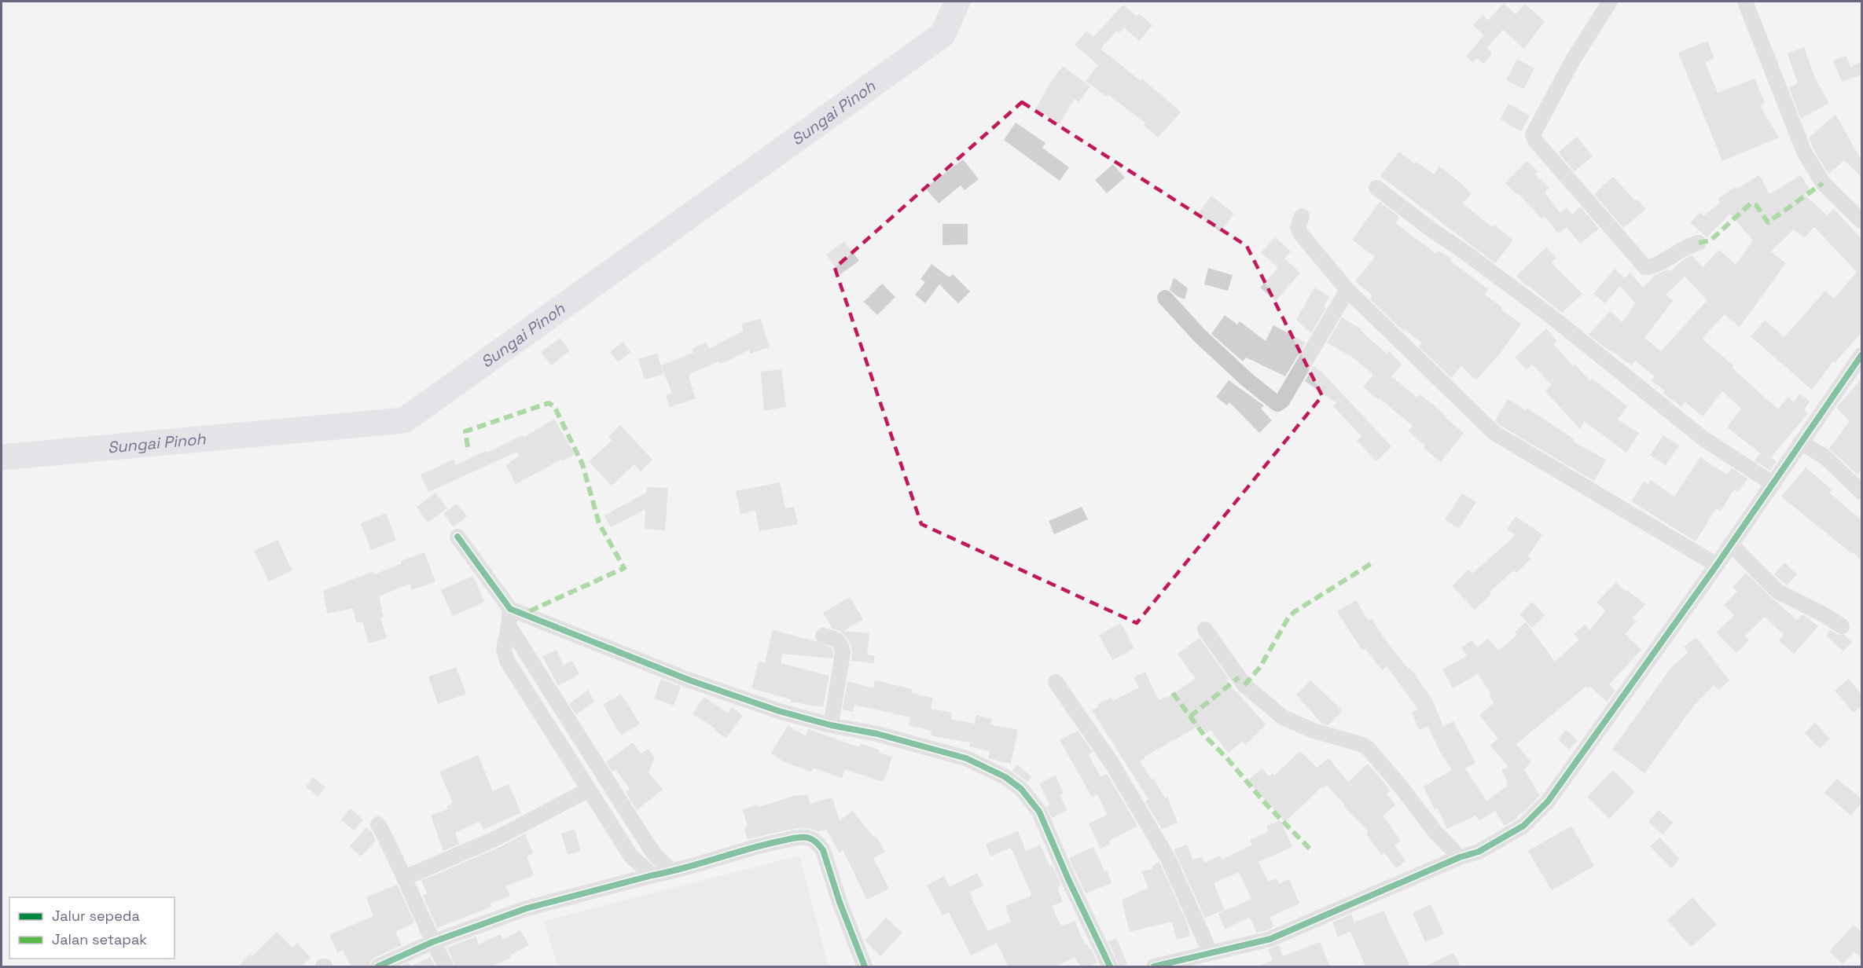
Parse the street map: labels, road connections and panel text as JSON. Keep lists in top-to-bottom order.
{
  "water": ["Sungai Pinoh"],
  "legend": ["Jalur sepeda", "Jalan setapak"]
}
